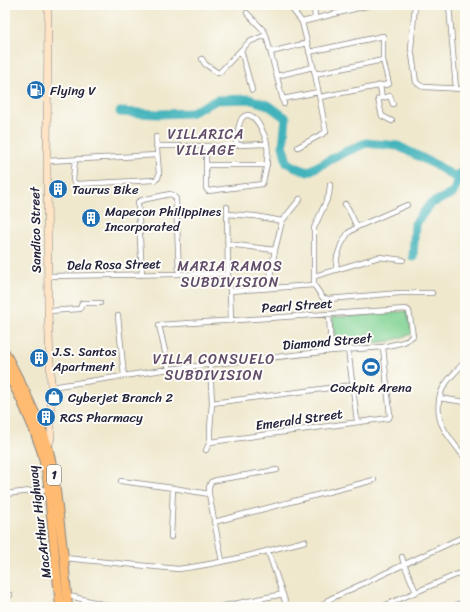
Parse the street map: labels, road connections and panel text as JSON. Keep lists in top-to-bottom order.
{
  "streets": {
    "highway": ["1", "MacArthur Highway"],
    "main road": ["Sandico Street"],
    "street": [
      "Dela Rosa Street",
      "Pearl Street",
      "Diamond Street",
      "Emerald Street"
    ]
  },
  "crossings": [
    ["Sandico Street", "Dela Rosa Street"],
    ["Sandico Street", "Diamond Street"],
    ["Sandico Street", "MacArthur Highway"],
    ["Pearl Street", "Diamond Street"],
    ["Diamond Street", "Emerald Street"]
  ],
  "districts": ["VILLARICA VILLAGE", "MARIA RAMOS SUBDIVISION", "VILLA CONSUELO SUBDIVISION"],
  "places": {
    "fuel station": ["Flying V"],
    "building": [
      "Taurus Bike",
      "Mapecon Philippines Incorporated",
      "J.S. Santos Apartment",
      "RCS Pharmacy"
    ],
    "sports": ["Cockpit Arena"],
    "shop": ["Cyberjet Branch 2"]
  }
}
